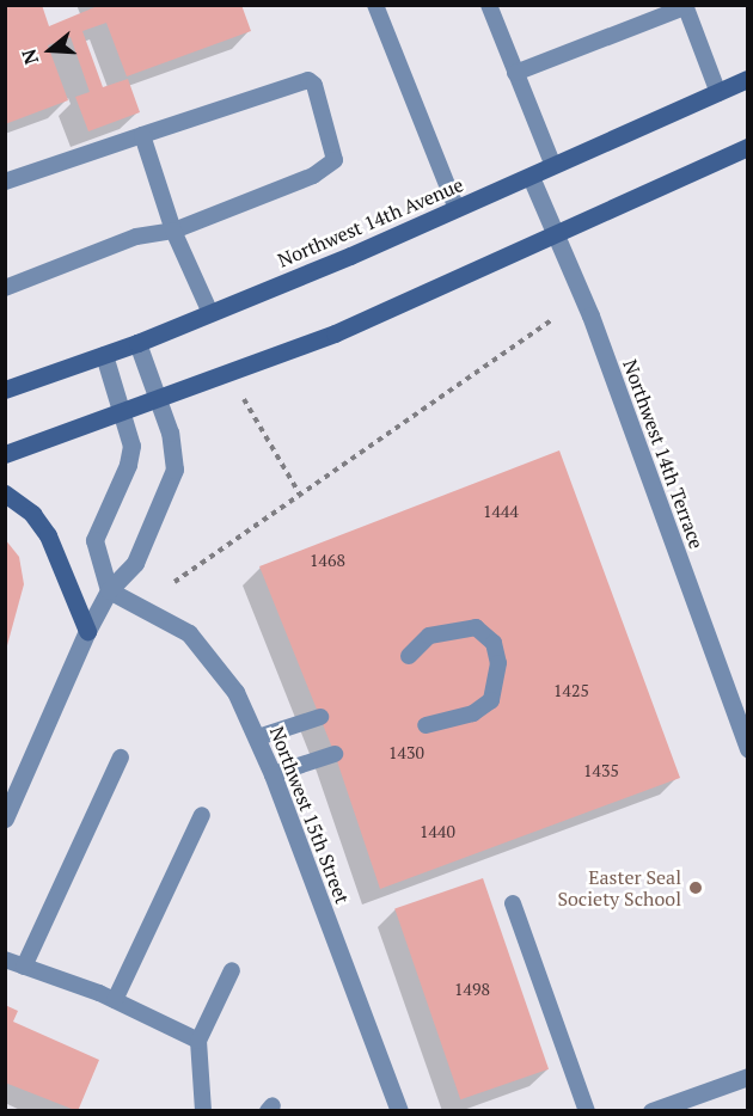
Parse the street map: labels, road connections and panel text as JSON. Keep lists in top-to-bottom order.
{
  "streets": {
    "street": ["Northwest 14th Avenue", "Northwest 14th Terrace", "Northwest 15th Street"]
  },
  "crossings": [
    ["Northwest 14th Avenue", "Northwest 14th Terrace"]
  ],
  "places": ["Easter Seal Society School"],
  "house_numbers": [
    "1444",
    "1468",
    "1425",
    "1430",
    "1435",
    "1440",
    "1498"
  ],
  "north": "left"
}
